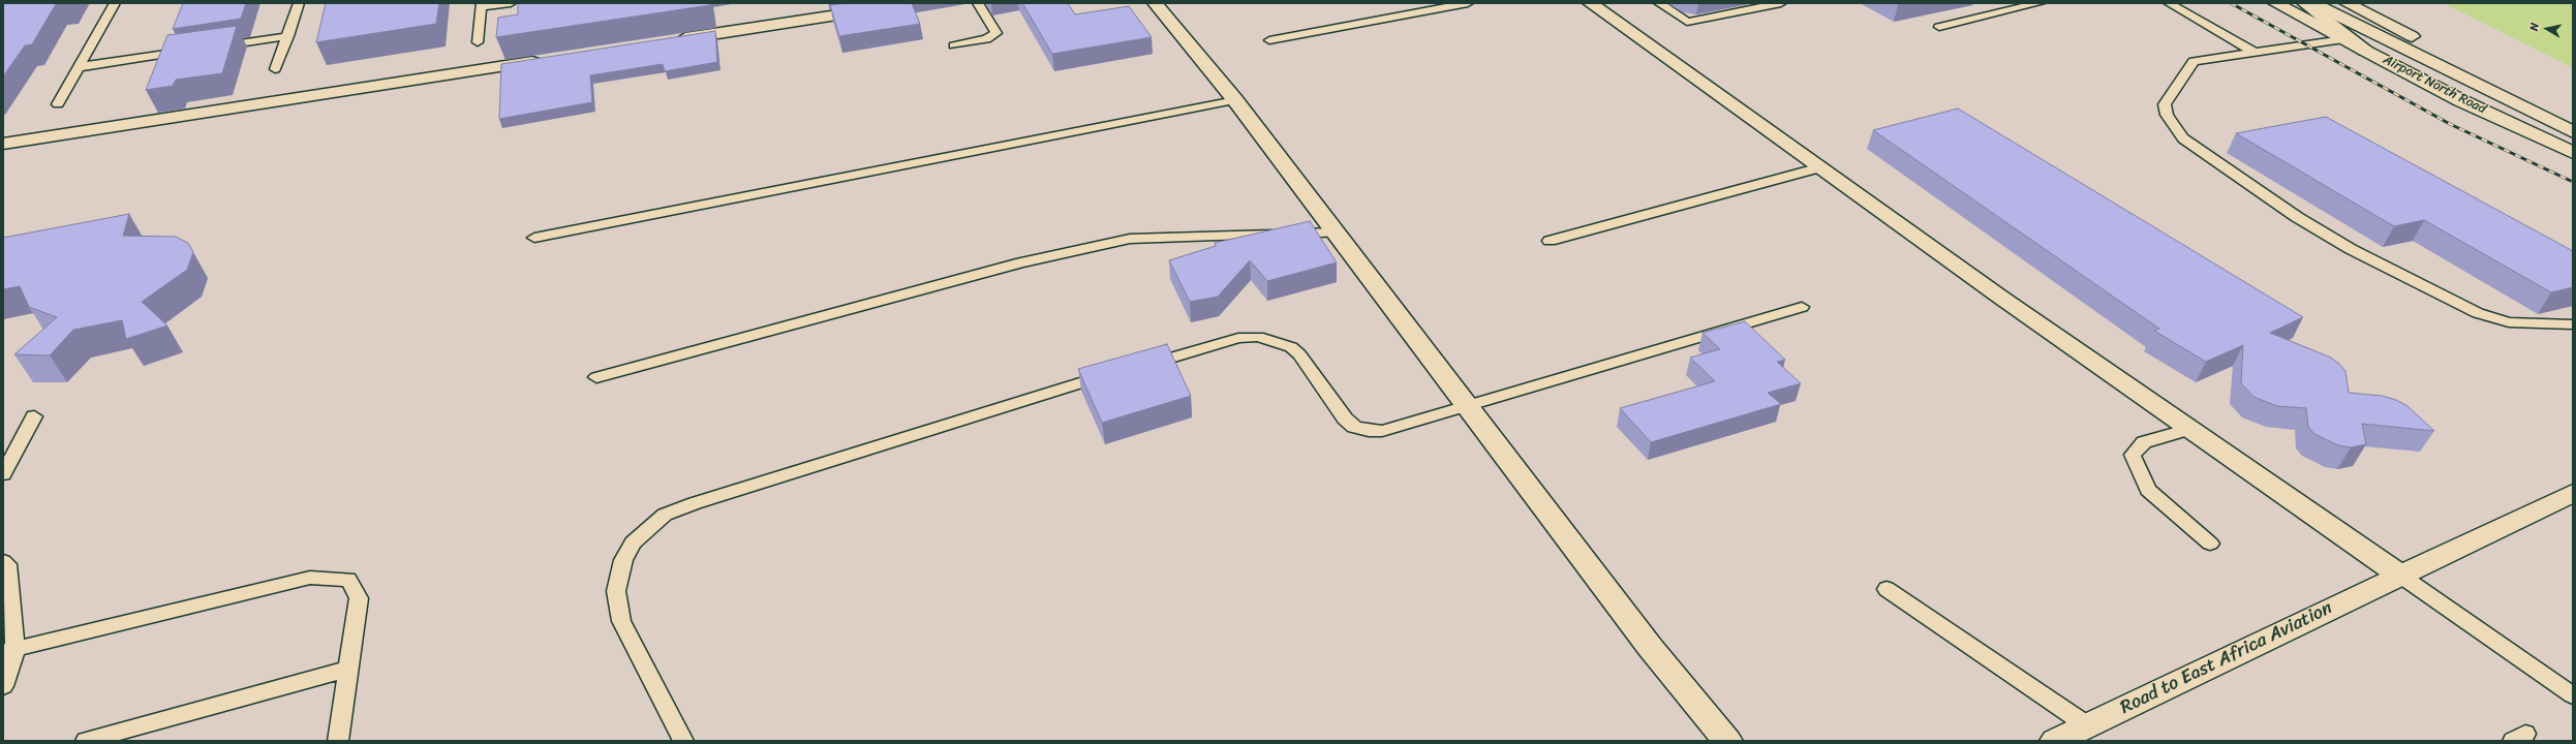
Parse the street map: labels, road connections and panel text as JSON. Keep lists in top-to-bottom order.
{
  "streets": {
    "street": ["Airport North Road", "Road to East Africa Aviation"]
  },
  "north": "left"
}
